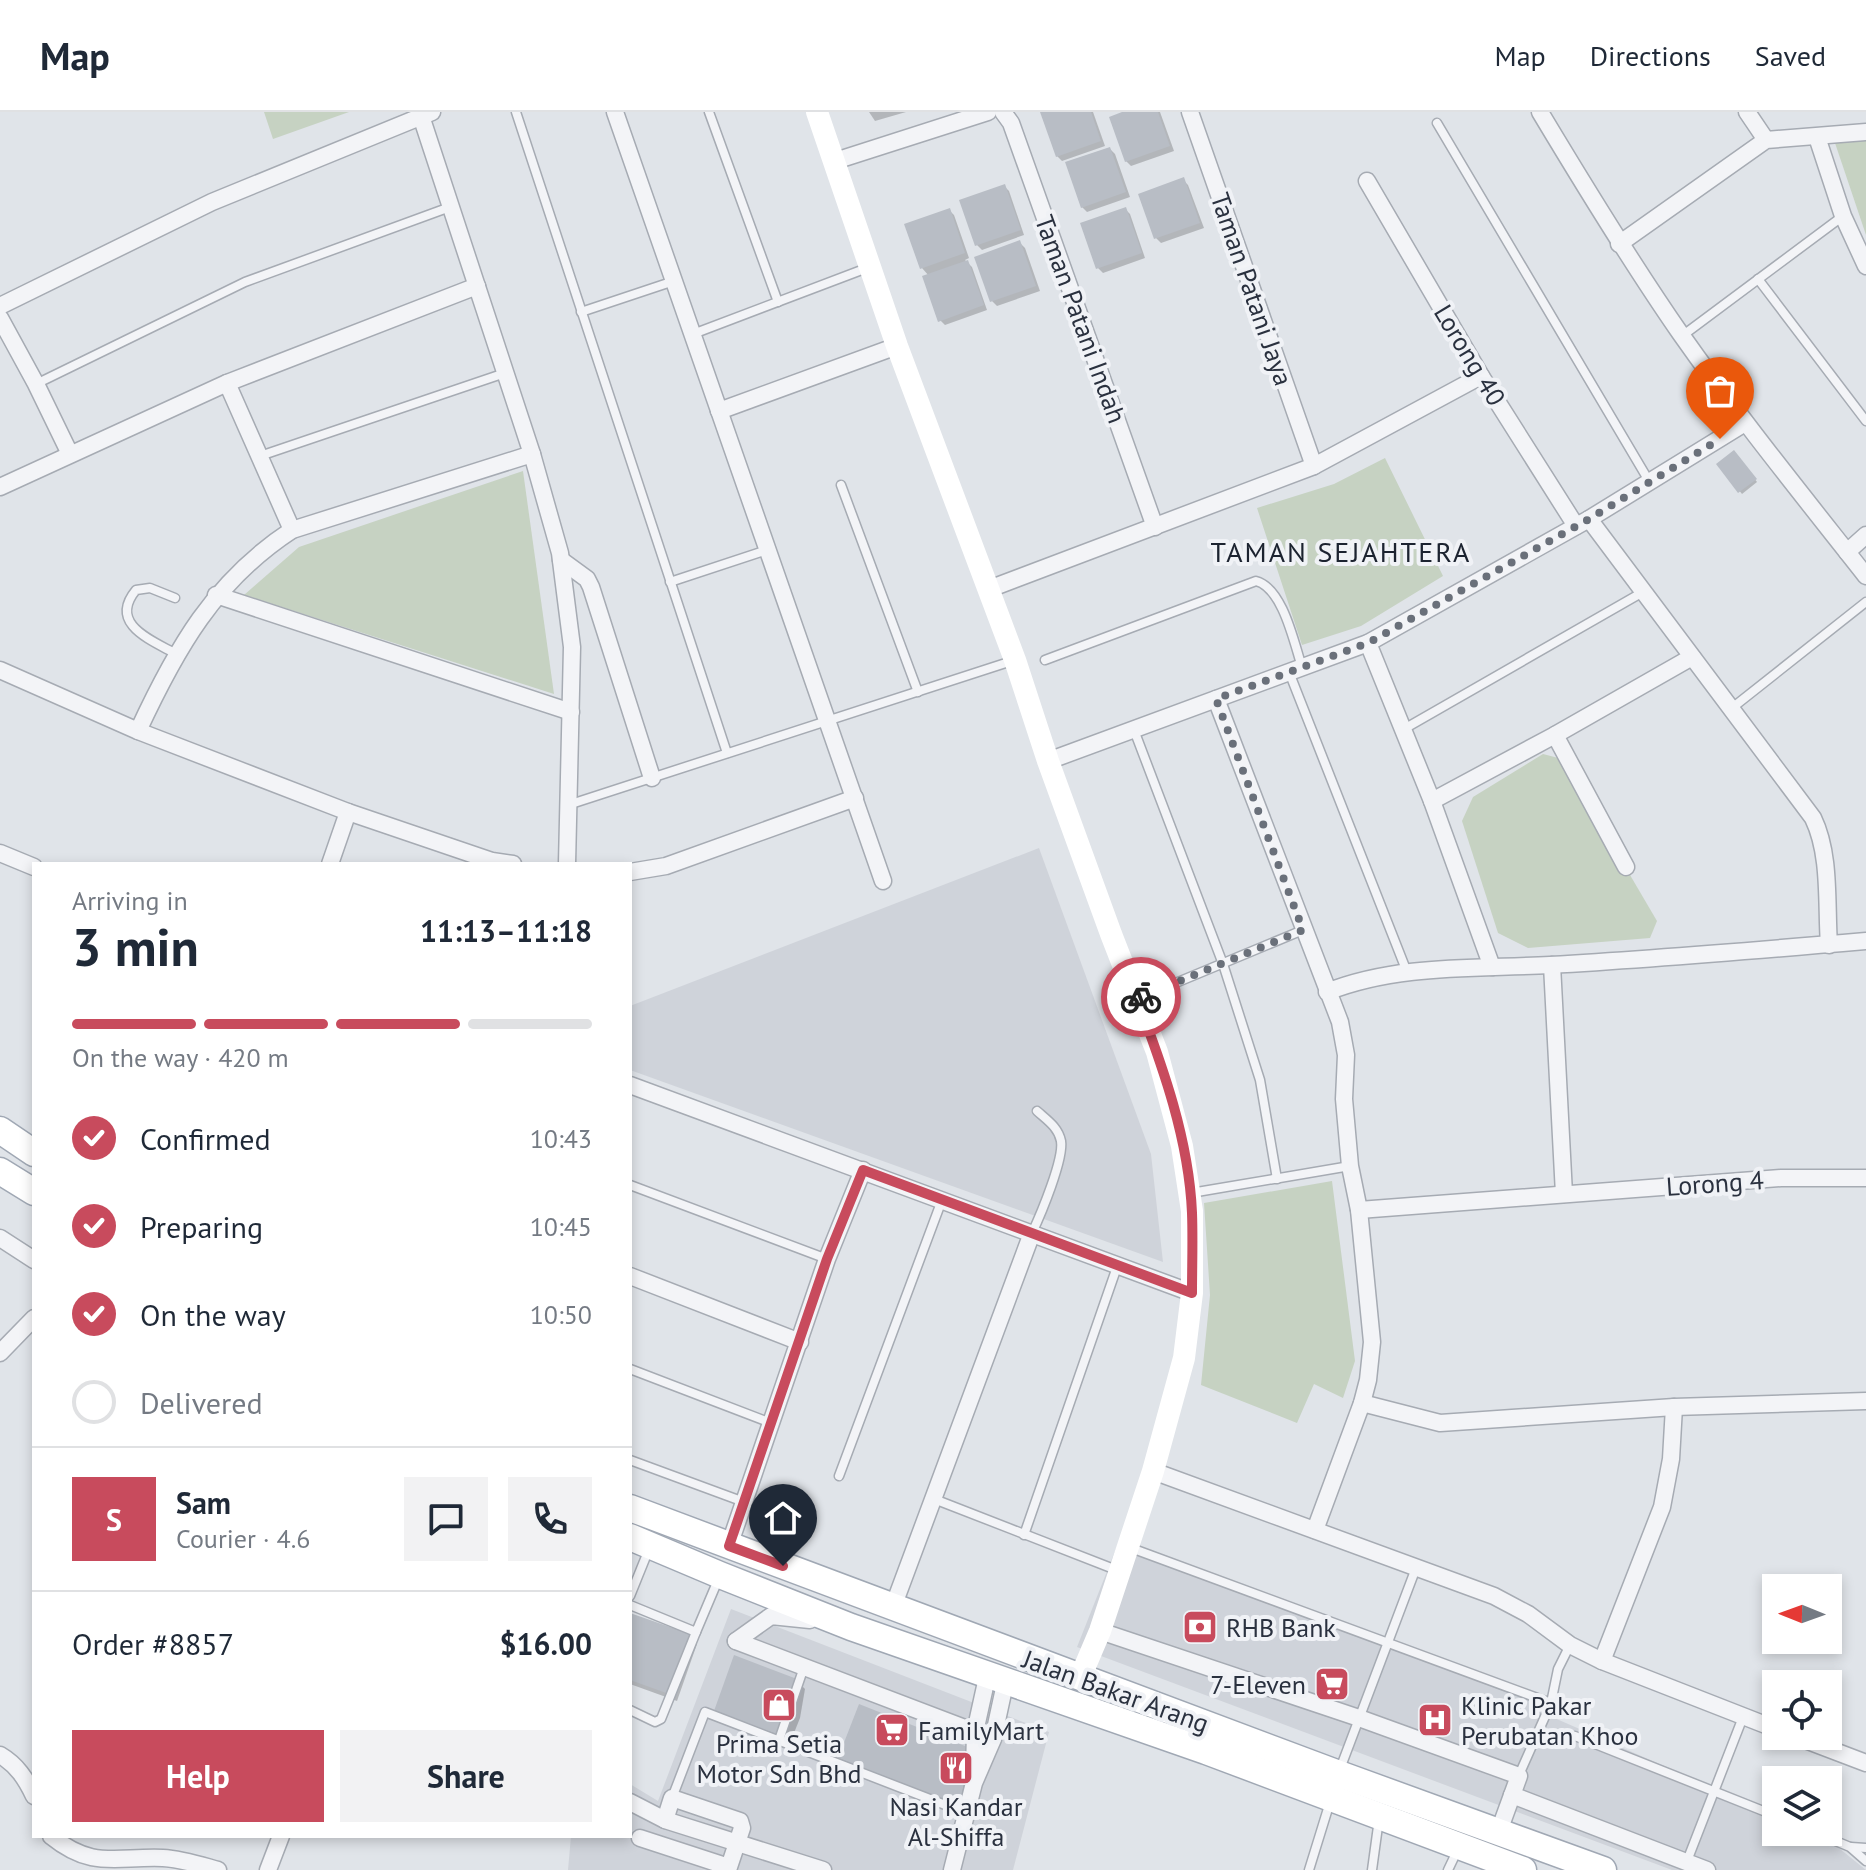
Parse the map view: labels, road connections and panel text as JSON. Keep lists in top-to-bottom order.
{
  "streets": {
    "main road": ["Jalan Bakar Arang"],
    "street": [
      "Taman Patani Jaya",
      "Taman Patani Indah",
      "Lorong 40",
      "Lorong 4"
    ]
  },
  "districts": ["TAMAN SEJAHTERA"],
  "places": {
    "bank": ["RHB Bank"],
    "supermarket": ["7-Eleven", "FamilyMart"],
    "shop": ["Prima Setia Motor Sdn Bhd"],
    "hospital": ["Klinic Pakar Perubatan Khoo"],
    "restaurant": ["Nasi Kandar Al-Shiffa"]
  },
  "north": "left",
  "page": {
    "header": "Map",
    "nav": ["Map", "Directions", "Saved"],
    "heading": ["3 min", "Arriving in", "11:13–11:18"],
    "panel": [
      "Sam",
      "Courier · 4.6",
      "Order #8857",
      "$16.00"
    ],
    "bar": "On the way · 420 m",
    "list": [
      ["Confirmed", "10:43"],
      ["Preparing", "10:45"],
      ["On the way", "10:50"],
      "Delivered"
    ],
    "round": "S",
    "buttons": ["Help", "Share"]
  }
}
